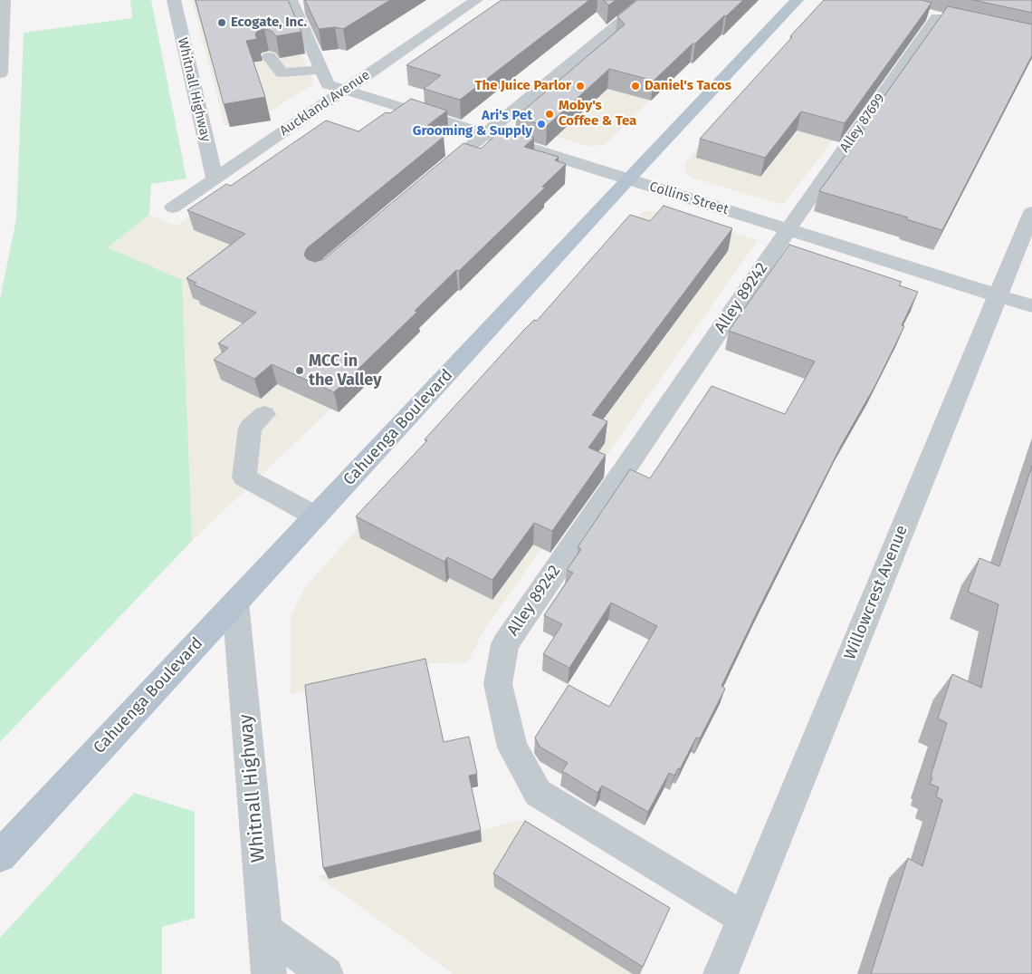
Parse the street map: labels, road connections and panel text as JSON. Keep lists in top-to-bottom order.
{
  "streets": {
    "main road": ["Cahuenga Boulevard"],
    "street": [
      "Whitnall Highway",
      "Auckland Avenue",
      "Alley 87699",
      "Collins Street",
      "Alley 89242",
      "Willowcrest Avenue"
    ]
  },
  "crossings": [
    ["Whitnall Highway", "Auckland Avenue"],
    ["Whitnall Highway", "Cahuenga Boulevard"],
    ["Auckland Avenue", "Collins Street"],
    ["Alley 87699", "Collins Street"],
    ["Alley 87699", "Alley 89242"],
    ["Collins Street", "Alley 89242"],
    ["Collins Street", "Cahuenga Boulevard"],
    ["Collins Street", "Willowcrest Avenue"],
    ["Alley 89242", "Willowcrest Avenue"]
  ],
  "places": [
    "Ecogate, Inc.",
    "The Juice Parlor",
    "Daniel's Tacos",
    "Moby's Coffee & Tea",
    "Ari's Pet Grooming & Supply",
    "MCC in the Valley"
  ]
}
